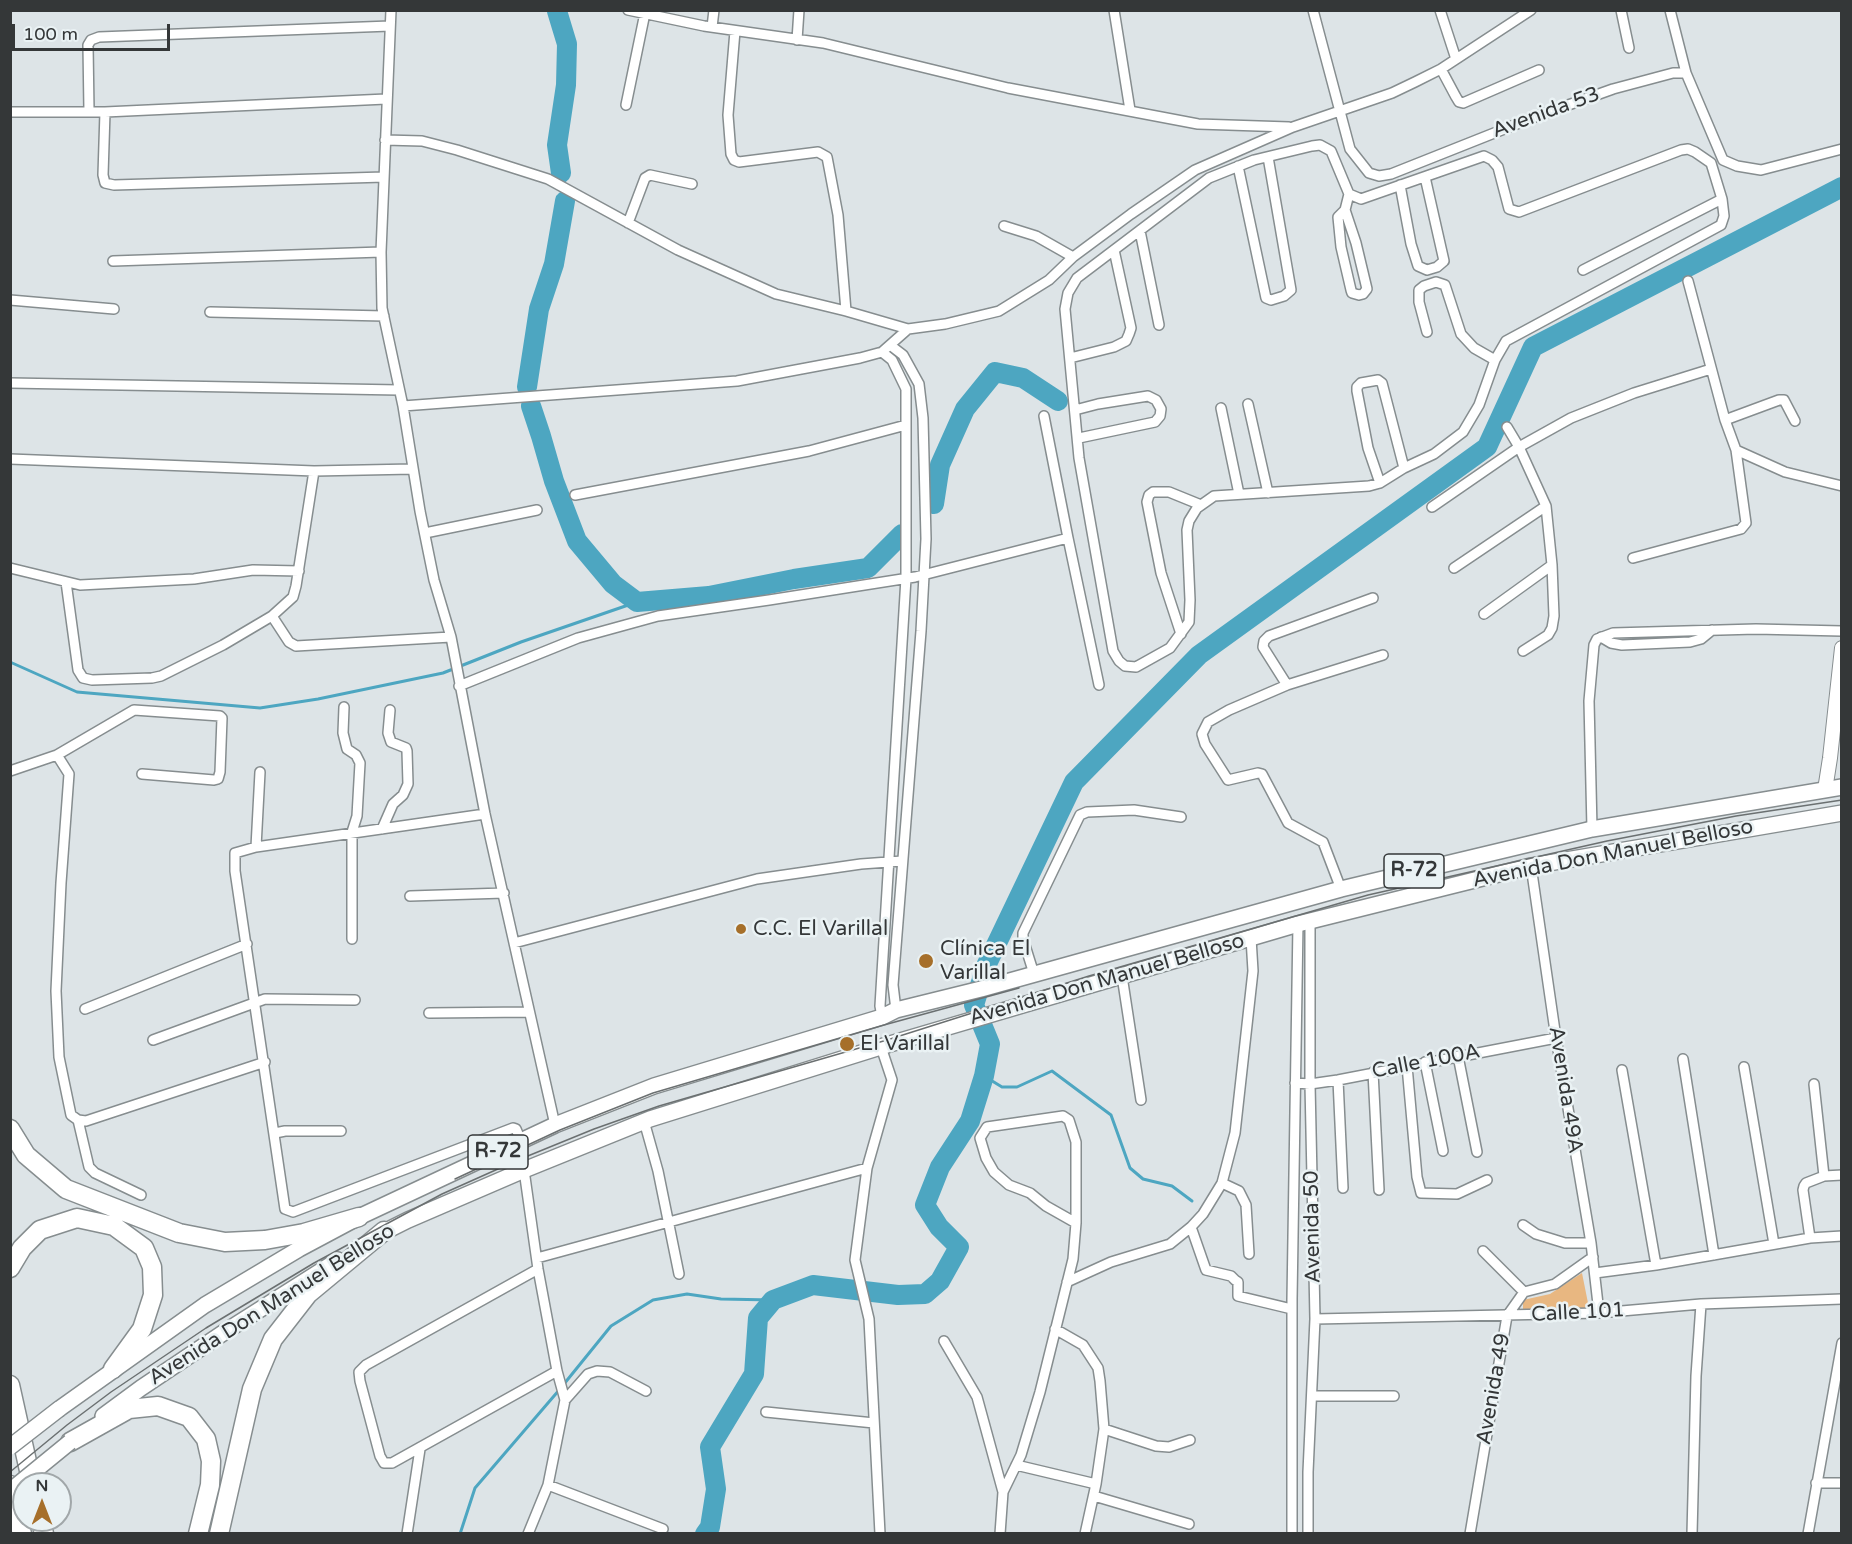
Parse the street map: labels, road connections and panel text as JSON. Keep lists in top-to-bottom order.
{
  "streets": {
    "main road": ["Avenida Don Manuel Belloso", "R-72"],
    "street": [
      "Avenida 53",
      "Calle 100A",
      "Avenida 49A",
      "Avenida 50",
      "Calle 101",
      "Avenida 49"
    ]
  },
  "crossings": [
    ["Avenida Don Manuel Belloso", "Avenida 49A"],
    ["Avenida Don Manuel Belloso", "Avenida 50"],
    ["Calle 100A", "Avenida 49A"],
    ["Calle 100A", "Avenida 50"],
    ["Avenida 49A", "Calle 101"],
    ["Avenida 50", "Calle 101"],
    ["Calle 101", "Avenida 49"]
  ],
  "places": ["C.C. El Varillal", "Clínica El Varillal", "El Varillal"],
  "scale_bar": "100 m",
  "north": "top"
}
